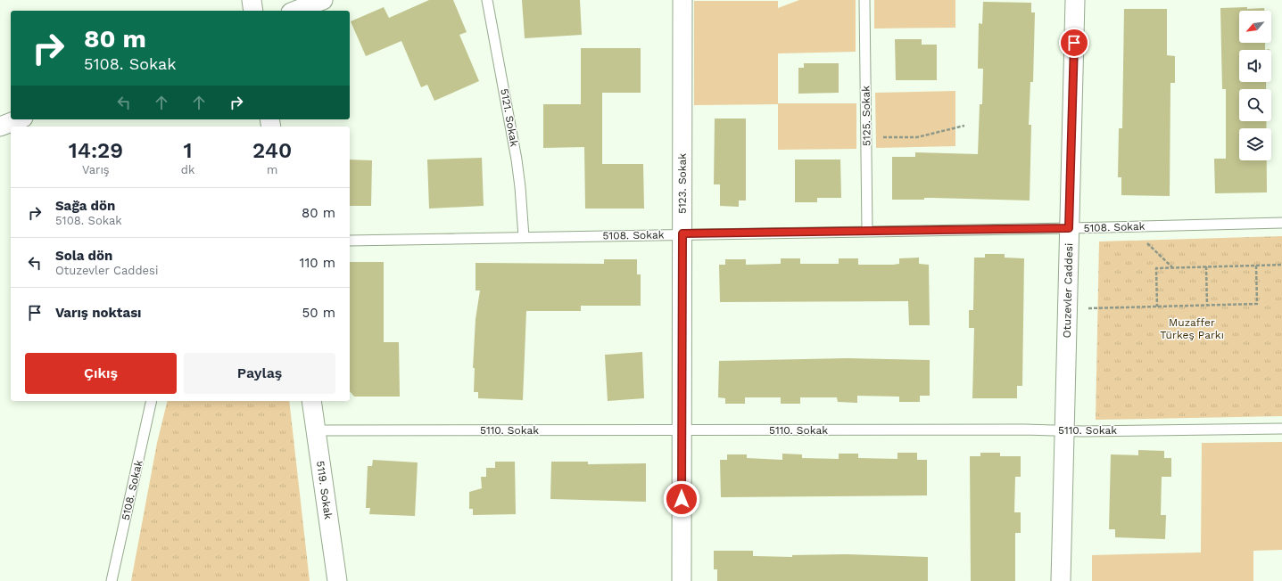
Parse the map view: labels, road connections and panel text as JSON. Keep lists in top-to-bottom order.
{
  "streets": {
    "street": ["5123. Sokak", "Otuzevler Caddesi", "5119. Sokak"],
    "lane": [
      "5125. Sokak",
      "5121. Sokak",
      "5108. Sokak",
      "5110. Sokak"
    ]
  },
  "crossings": [
    ["5125. Sokak", "5108. Sokak"],
    ["5121. Sokak", "5108. Sokak"],
    ["5123. Sokak", "5108. Sokak"],
    ["5123. Sokak", "5110. Sokak"],
    ["5108. Sokak", "Otuzevler Caddesi"],
    ["Otuzevler Caddesi", "5110. Sokak"],
    ["5110. Sokak", "5119. Sokak"]
  ],
  "parks": ["Muzaffer Türkeş Parkı"],
  "north": "bottom left",
  "page": {
    "turn": ["80 m", "5108. Sokak"],
    "eta": [
      "14:29",
      "Varış",
      "1",
      "dk",
      "240",
      "m"
    ],
    "list": [
      {
        "name": "Sağa dön",
        "note": "5108. Sokak",
        "value": "80 m"
      },
      {
        "name": "Sola dön",
        "note": "Otuzevler Caddesi",
        "value": "110 m"
      },
      {
        "name": "Varış noktası",
        "value": "50 m"
      }
    ],
    "buttons": ["Çıkış", "Paylaş"]
  }
}
